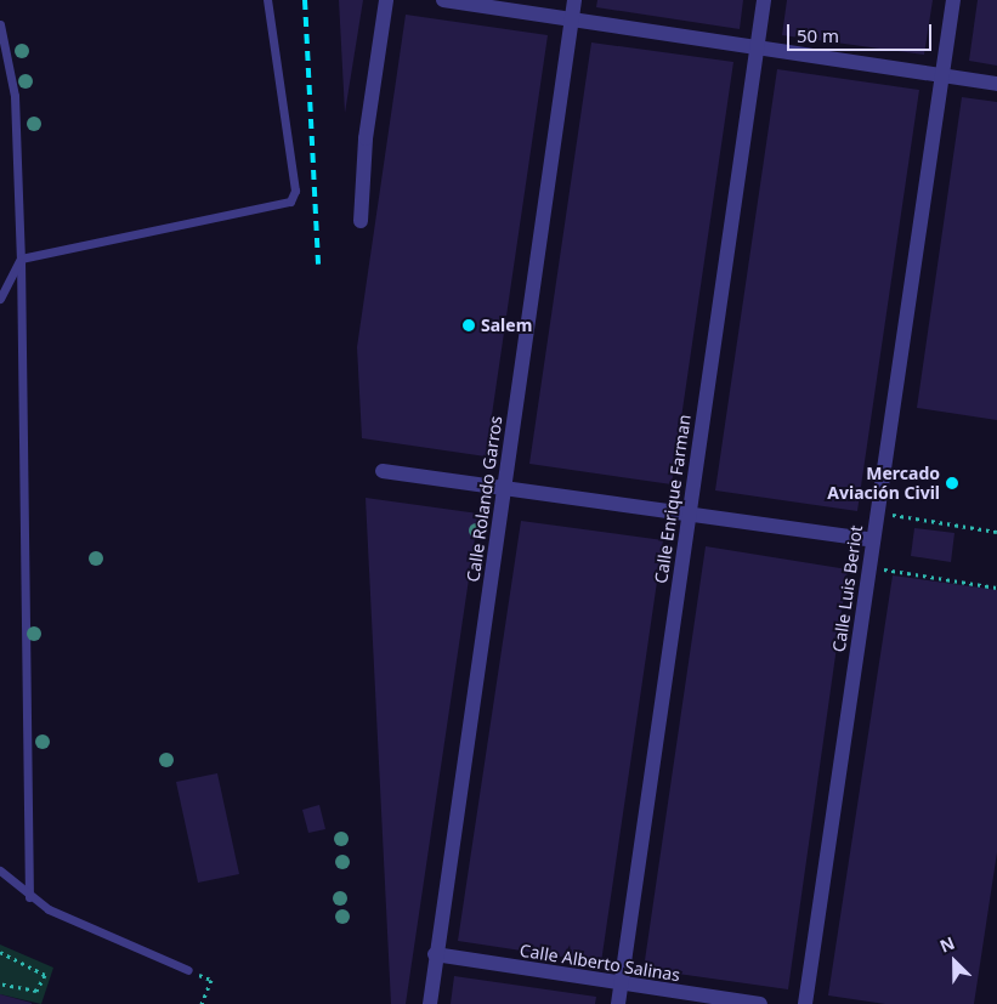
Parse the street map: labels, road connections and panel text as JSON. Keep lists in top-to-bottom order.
{
  "streets": {
    "street": [
      "Calle Rolando Garros",
      "Calle Enrique Farman",
      "Calle Luis Beriot",
      "Calle Alberto Salinas"
    ]
  },
  "crossings": [
    ["Calle Rolando Garros", "Calle Alberto Salinas"],
    ["Calle Enrique Farman", "Calle Alberto Salinas"]
  ],
  "places": ["Salem", "Mercado Aviación Civil"],
  "scale_bar": "50 m",
  "north": "top left"
}
